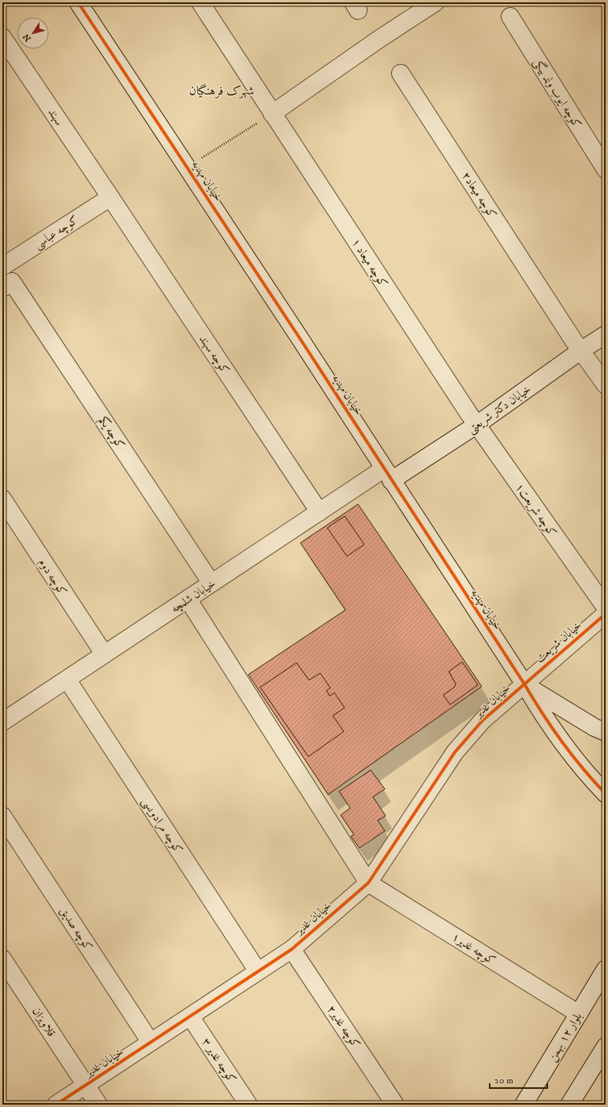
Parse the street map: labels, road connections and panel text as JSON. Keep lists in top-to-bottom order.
{
  "streets": {
    "street": [
      "کوچه ایوب ولد بیگی",
      "سهند",
      "خیابان مهدیه",
      "کوچه میعاد۲",
      "کوچه عباسی",
      "کوچه میعاد ۱",
      "کوچه سهند",
      "خیابان دکتر شریعتی",
      "کوچه یکم",
      "کوچه شریعت۱",
      "کوچه دوم",
      "خیابان شلمچه",
      "خیابان شریعت",
      "خیابان غدیر",
      "کوچه مرادویسی",
      "کوچه صدیق",
      "کوچه غدیر۱",
      "قلاویزان",
      "کوچه غدیر۲",
      "بلوار ۱۲ بهمن",
      "کوچه غدیر ۳"
    ]
  },
  "crossings": [
    ["سهند", "کوچه عباسی"],
    ["سهند", "کوچه سهند"],
    ["خیابان مهدیه", "خیابان دکتر شریعتی"],
    ["خیابان مهدیه", "خیابان شلمچه"],
    ["خیابان مهدیه", "خیابان شریعت"],
    ["خیابان مهدیه", "خیابان غدیر"],
    ["کوچه میعاد۲", "خیابان دکتر شریعتی"],
    ["کوچه عباسی", "کوچه سهند"],
    ["کوچه میعاد ۱", "خیابان دکتر شریعتی"],
    ["کوچه میعاد ۱", "کوچه شریعت۱"],
    ["کوچه سهند", "خیابان شلمچه"],
    ["خیابان دکتر شریعتی", "کوچه شریعت۱"],
    ["خیابان دکتر شریعتی", "خیابان شلمچه"],
    ["کوچه یکم", "خیابان شلمچه"],
    ["کوچه دوم", "خیابان شلمچه"],
    ["خیابان شلمچه", "کوچه مرادویسی"],
    ["خیابان شریعت", "خیابان غدیر"],
    ["خیابان غدیر", "کوچه مرادویسی"],
    ["خیابان غدیر", "کوچه صدیق"],
    ["خیابان غدیر", "کوچه غدیر۱"],
    ["خیابان غدیر", "قلاویزان"],
    ["خیابان غدیر", "کوچه غدیر۲"],
    ["خیابان غدیر", "کوچه غدیر ۳"],
    ["کوچه غدیر۱", "بلوار ۱۲ بهمن"]
  ],
  "districts": ["شهرک فرهنگیان"],
  "scale_bar": "20 m",
  "north": "bottom left"
}
